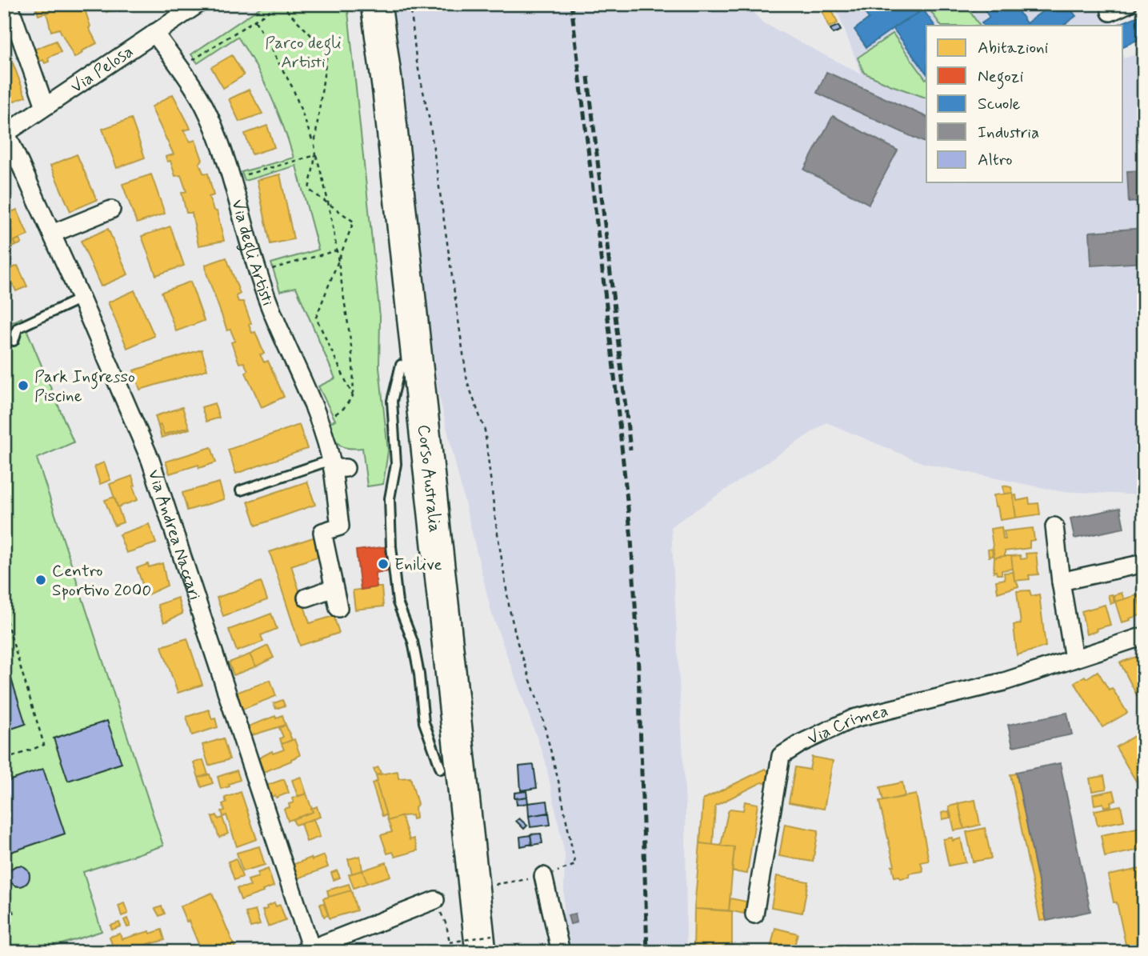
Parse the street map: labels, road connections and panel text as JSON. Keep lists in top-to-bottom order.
{
  "streets": {
    "highway": ["Corso Australia"],
    "street": [
      "Via Pelosa",
      "Via degli Artisti",
      "Via Andrea Naccari",
      "Via Crimea"
    ]
  },
  "crossings": [
    ["Via Pelosa", "Via degli Artisti"],
    ["Via Pelosa", "Via Andrea Naccari"]
  ],
  "parks": ["Parco degli Artisti"],
  "places": ["Park Ingresso Piscine", "Enilive", "Centro Sportivo 2000"],
  "legend": [
    "Abitazioni",
    "Negozi",
    "Scuole",
    "Industria",
    "Altro"
  ]
}
